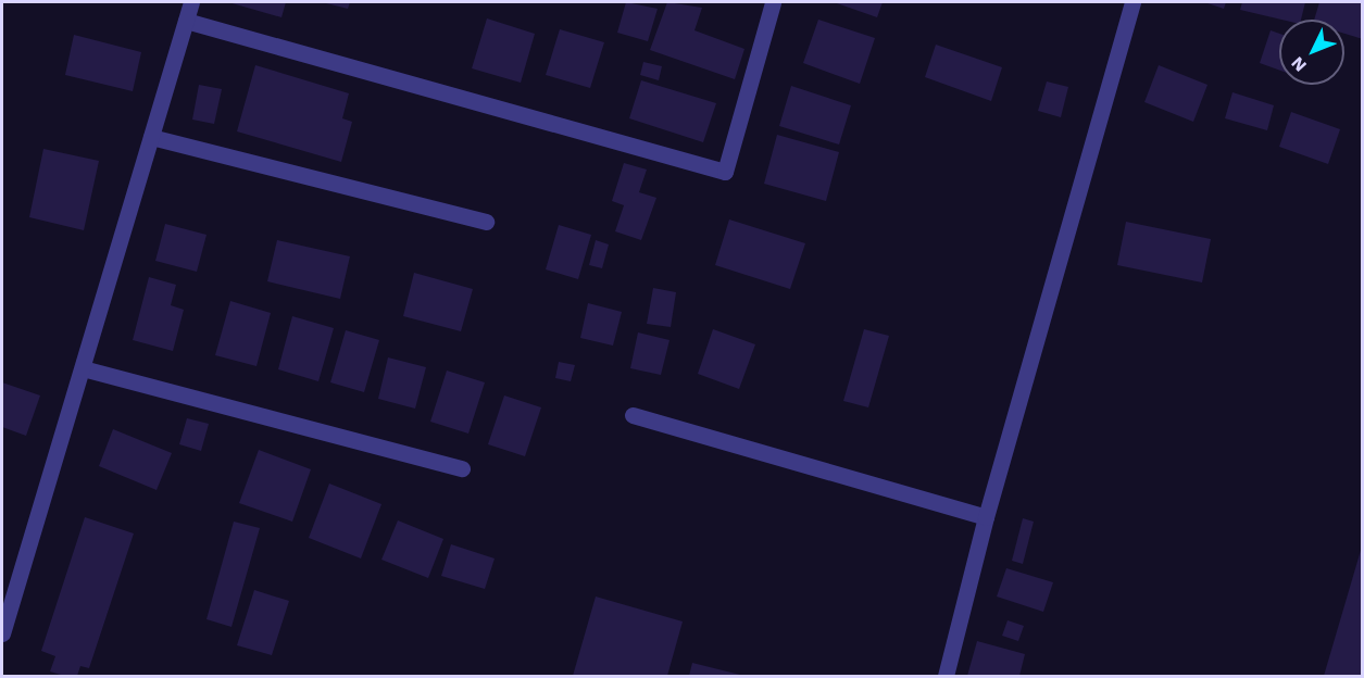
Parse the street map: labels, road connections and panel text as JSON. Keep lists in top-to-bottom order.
{
  "north": "bottom left"
}
